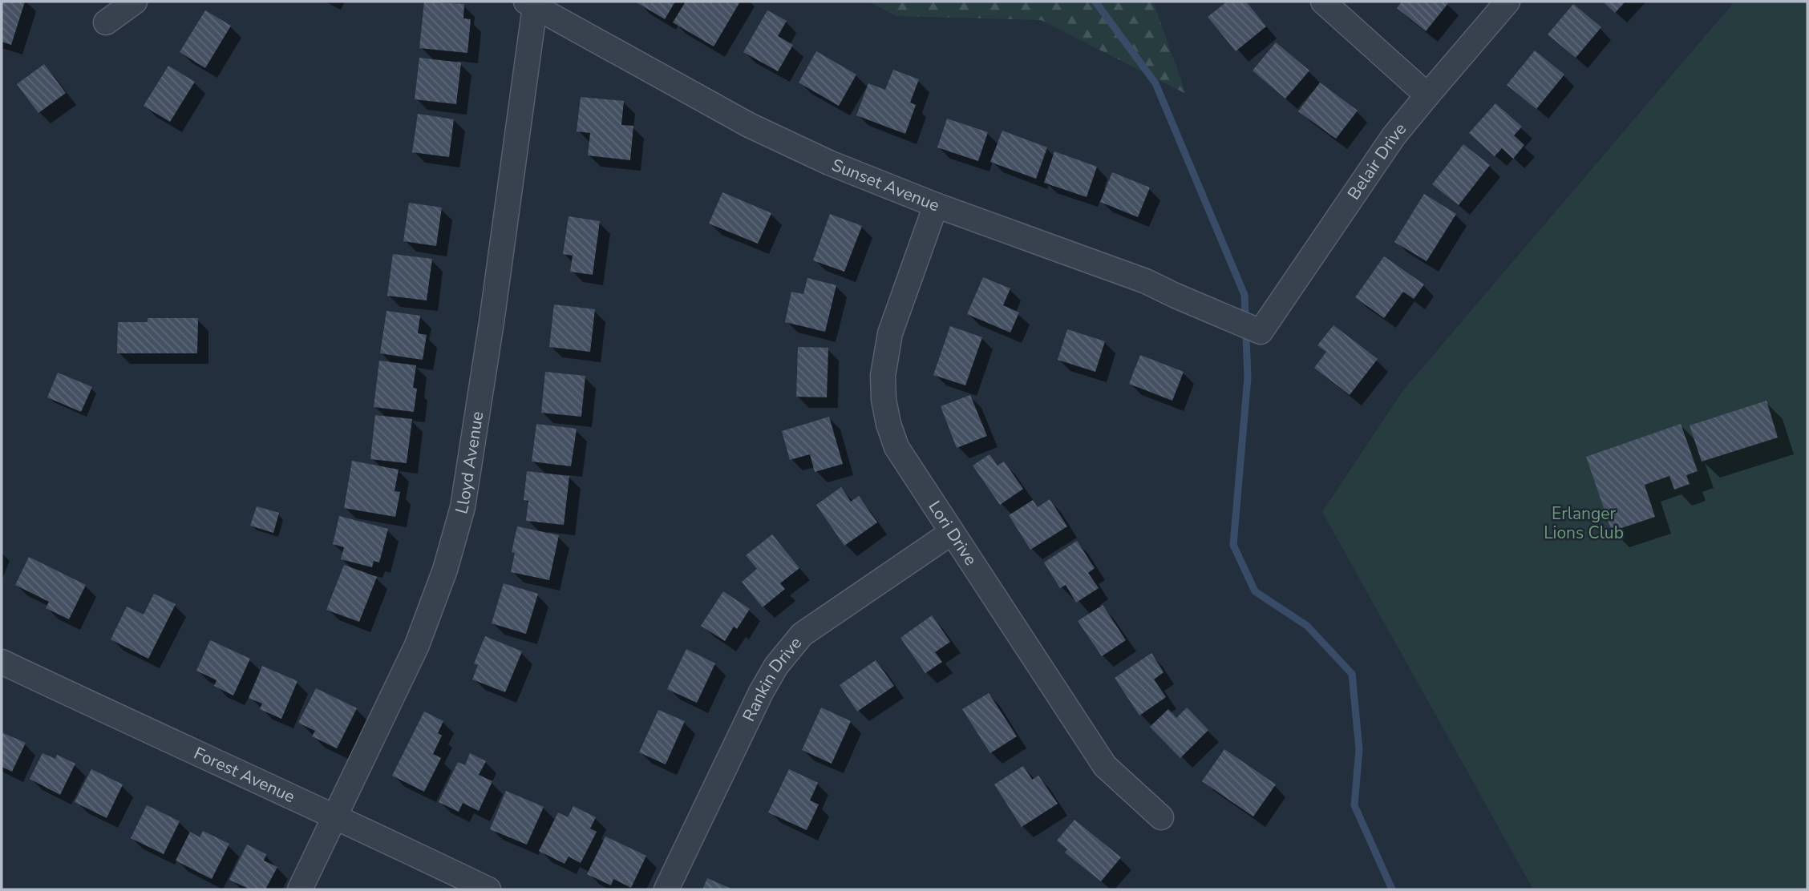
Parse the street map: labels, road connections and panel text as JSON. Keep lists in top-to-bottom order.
{
  "streets": {
    "street": [
      "Belair Drive",
      "Sunset Avenue",
      "Lloyd Avenue",
      "Lori Drive",
      "Rankin Drive",
      "Forest Avenue"
    ]
  },
  "crossings": [
    ["Belair Drive", "Sunset Avenue"],
    ["Sunset Avenue", "Lloyd Avenue"],
    ["Sunset Avenue", "Lori Drive"],
    ["Lloyd Avenue", "Forest Avenue"],
    ["Lori Drive", "Rankin Drive"]
  ],
  "parks": ["Erlanger Lions Club"]
}
